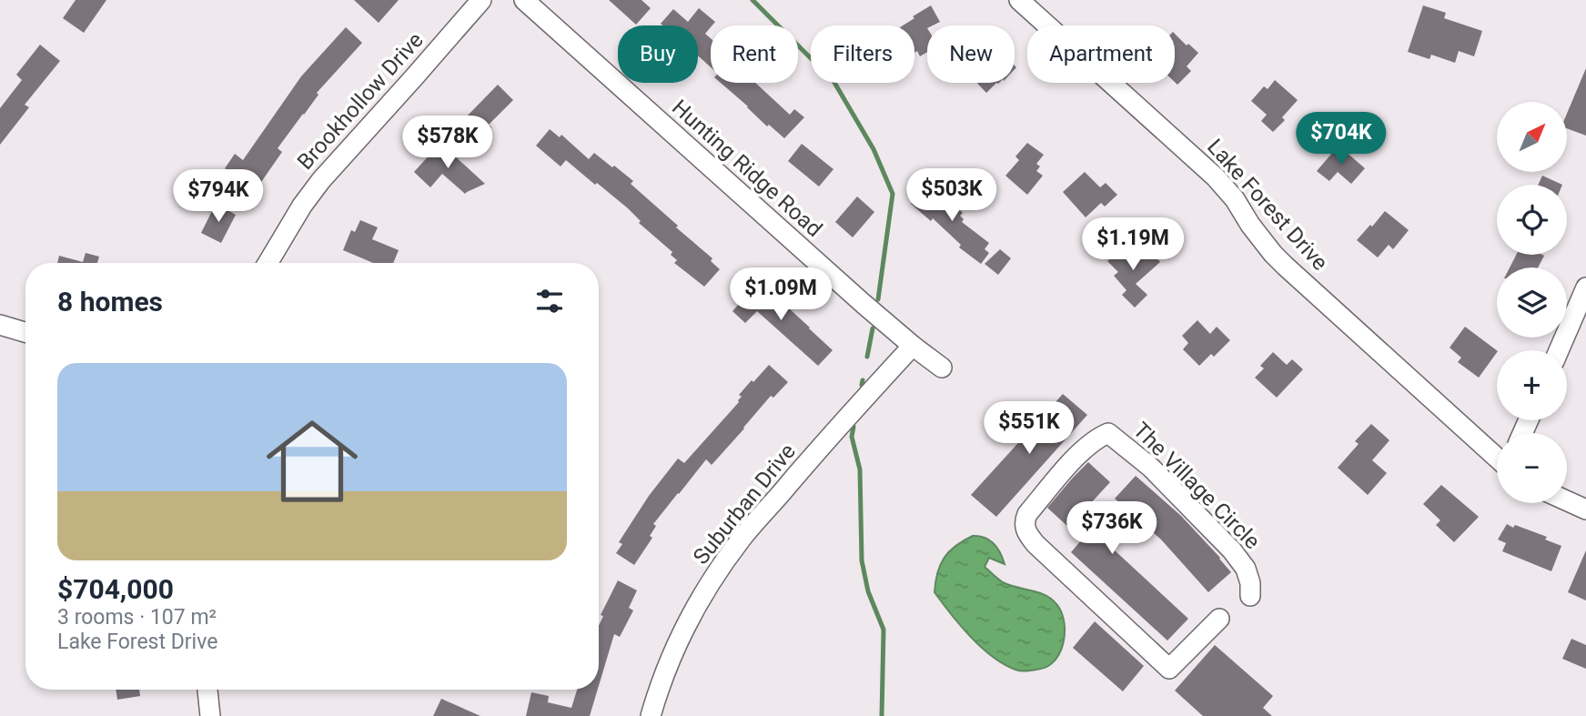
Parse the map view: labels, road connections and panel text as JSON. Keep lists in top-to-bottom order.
{
  "streets": {
    "street": [
      "Brookhollow Drive",
      "Hunting Ridge Road",
      "Lake Forest Drive",
      "The Village Circle",
      "Suburban Drive"
    ]
  },
  "crossings": [
    ["Hunting Ridge Road", "Suburban Drive"]
  ],
  "north": "top right",
  "page": {
    "chip": [
      "Buy",
      "Rent",
      "Filters",
      "New",
      "Apartment"
    ],
    "map_buttons": ["+", "−"],
    "price": [
      "$704K",
      "$578K",
      "$503K",
      "$794K",
      "$1.19M",
      "$1.09M",
      "$551K",
      "$736K"
    ],
    "heading": "8 homes",
    "list": [
      {
        "name": "$704,000",
        "note": "3 rooms · 107 m² · Lake Forest Drive"
      }
    ]
  }
}
